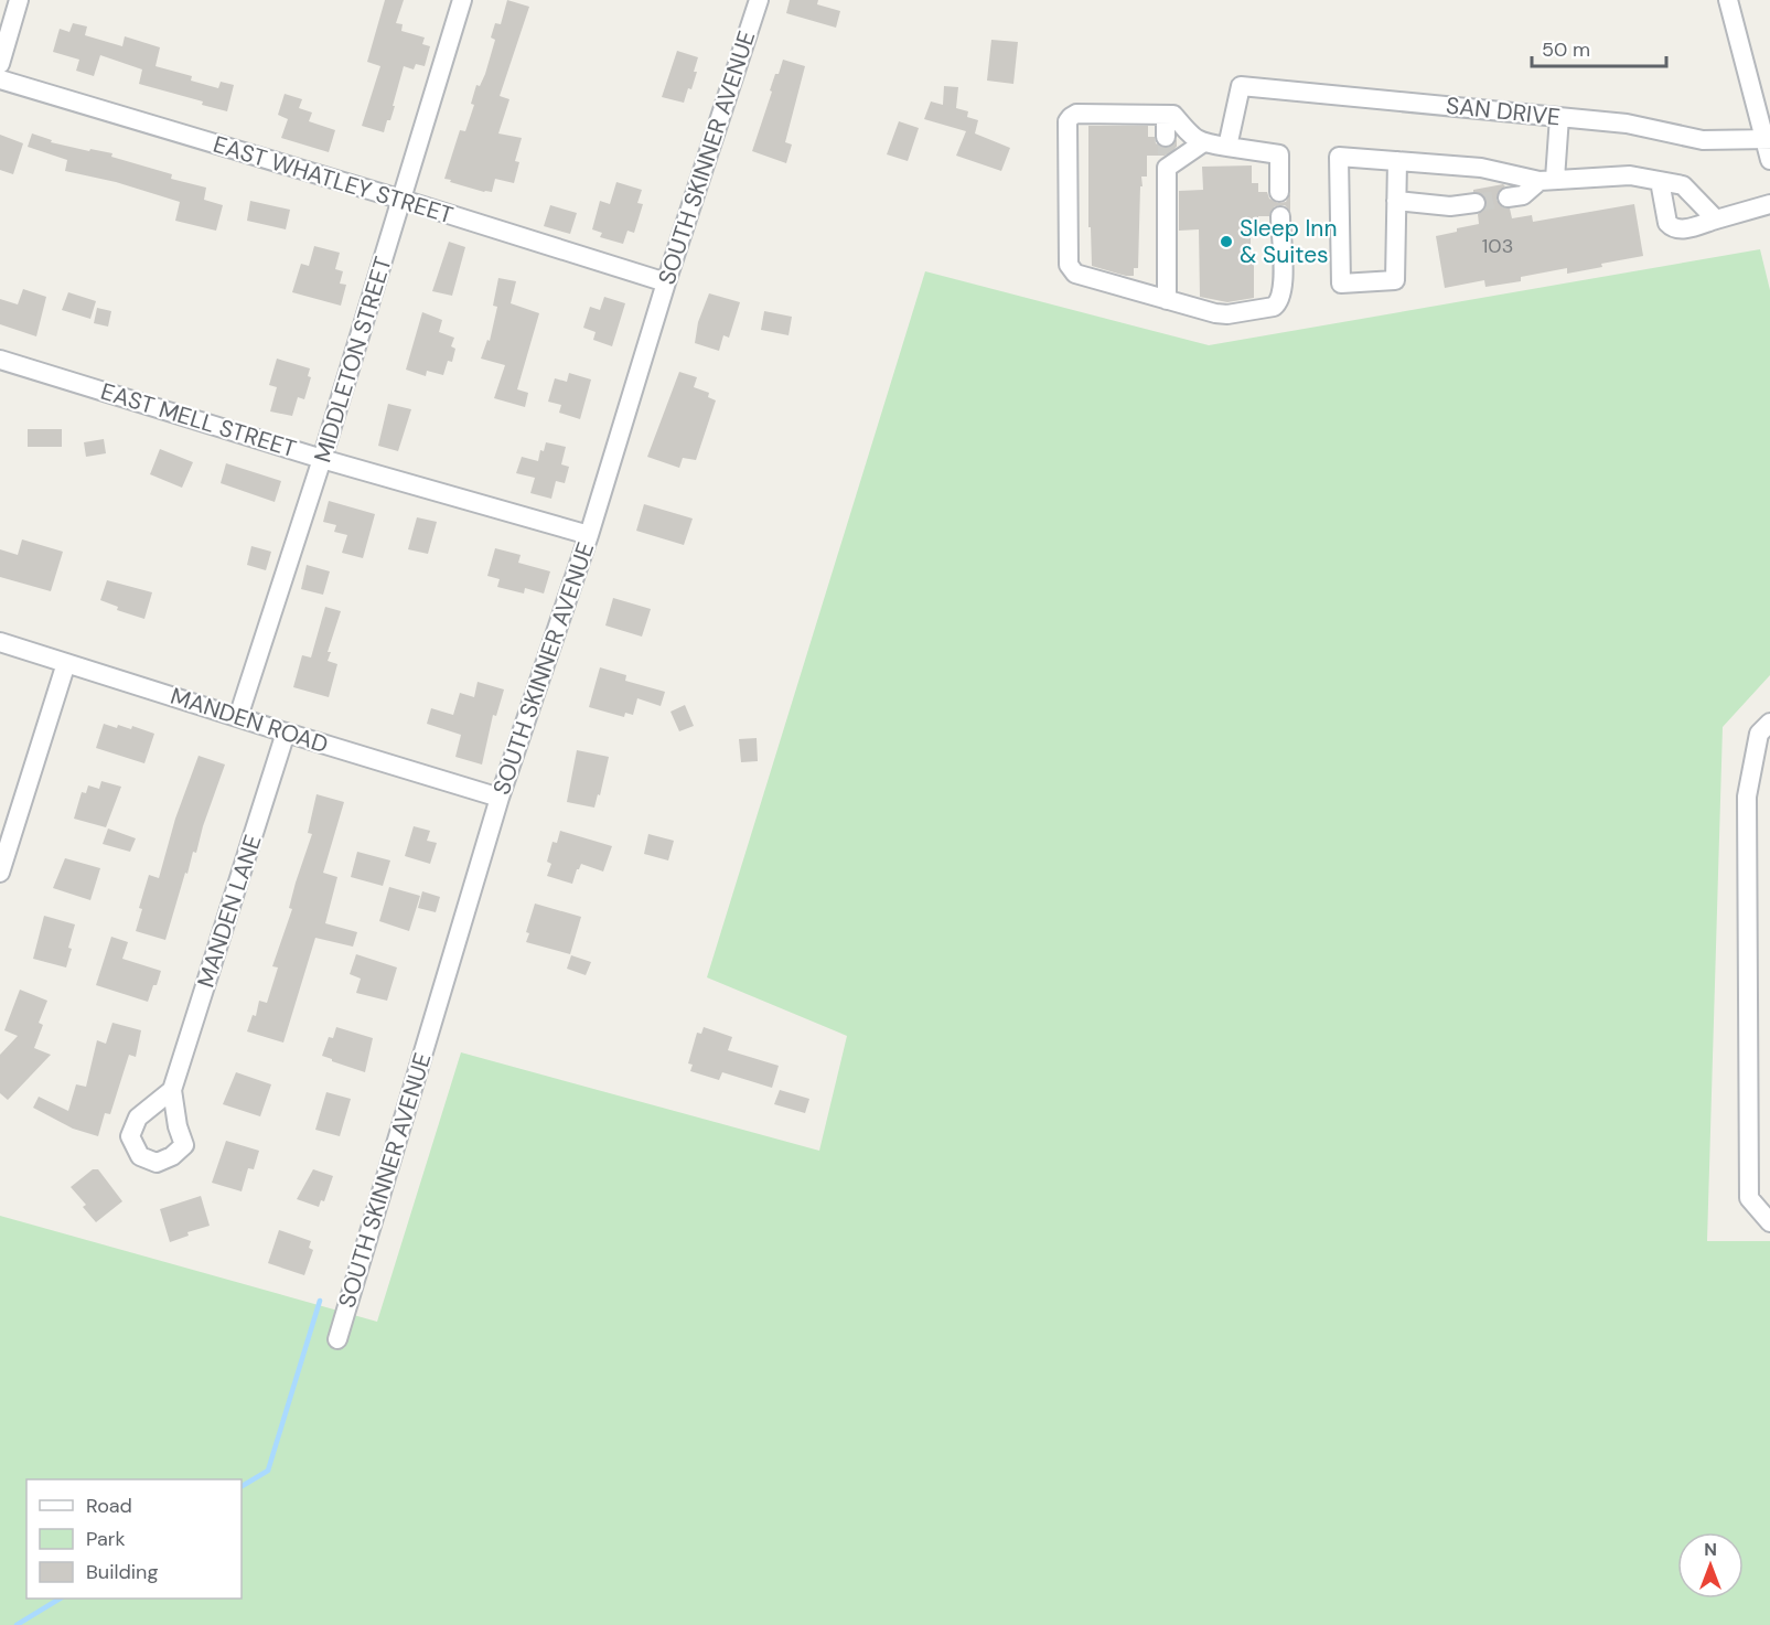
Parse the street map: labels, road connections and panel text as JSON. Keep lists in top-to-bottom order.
{
  "streets": {
    "street": [
      "SAN DRIVE",
      "SOUTH SKINNER AVENUE",
      "EAST WHATLEY STREET",
      "MIDDLETON STREET",
      "EAST MELL STREET",
      "MANDEN ROAD",
      "MANDEN LANE"
    ]
  },
  "crossings": [
    ["SOUTH SKINNER AVENUE", "EAST WHATLEY STREET"],
    ["SOUTH SKINNER AVENUE", "EAST MELL STREET"],
    ["SOUTH SKINNER AVENUE", "MANDEN ROAD"],
    ["EAST WHATLEY STREET", "MIDDLETON STREET"],
    ["MIDDLETON STREET", "EAST MELL STREET"],
    ["MIDDLETON STREET", "MANDEN ROAD"],
    ["MANDEN ROAD", "MANDEN LANE"]
  ],
  "places": ["Sleep Inn & Suites"],
  "house_numbers": ["103"],
  "legend": ["Road", "Park", "Building"],
  "scale_bar": "50 m",
  "north": "top"
}
